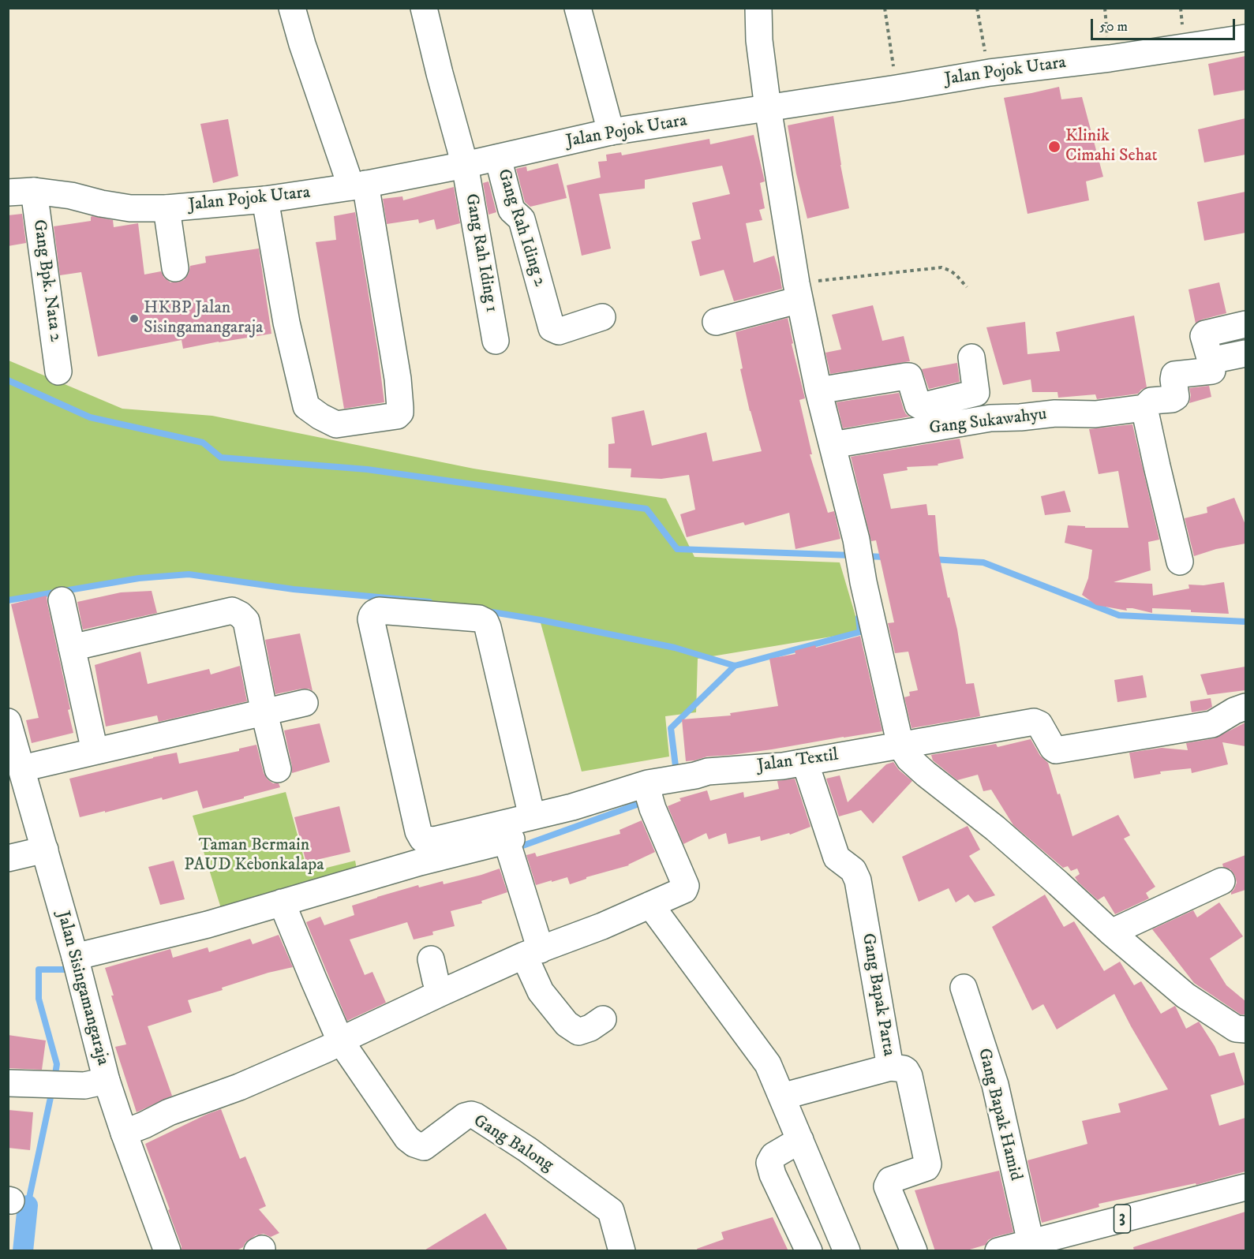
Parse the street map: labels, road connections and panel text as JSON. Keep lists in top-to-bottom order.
{
  "streets": {
    "street": [
      "Jalan Pojok Utara",
      "Gang Rah Iding 2",
      "Gang Rah Iding 1",
      "Gang Bpk. Nata 2",
      "Gang Sukawahyu",
      "Jalan Textil",
      "Jalan Sisingamangaraja",
      "Gang Bapak Parta",
      "Gang Bapak Hamid",
      "Gang Balong",
      "3"
    ]
  },
  "crossings": [
    ["Jalan Pojok Utara", "Gang Rah Iding 2"],
    ["Jalan Pojok Utara", "Gang Rah Iding 1"],
    ["Jalan Pojok Utara", "Gang Bpk. Nata 2"],
    ["Jalan Textil", "Gang Bapak Parta"],
    ["Gang Bapak Hamid", "3"]
  ],
  "parks": ["Taman Bermain PAUD Kebonkalapa"],
  "places": ["Klinik Cimahi Sehat", "HKBP Jalan Sisingamangaraja"],
  "scale_bar": "50 m"
}
